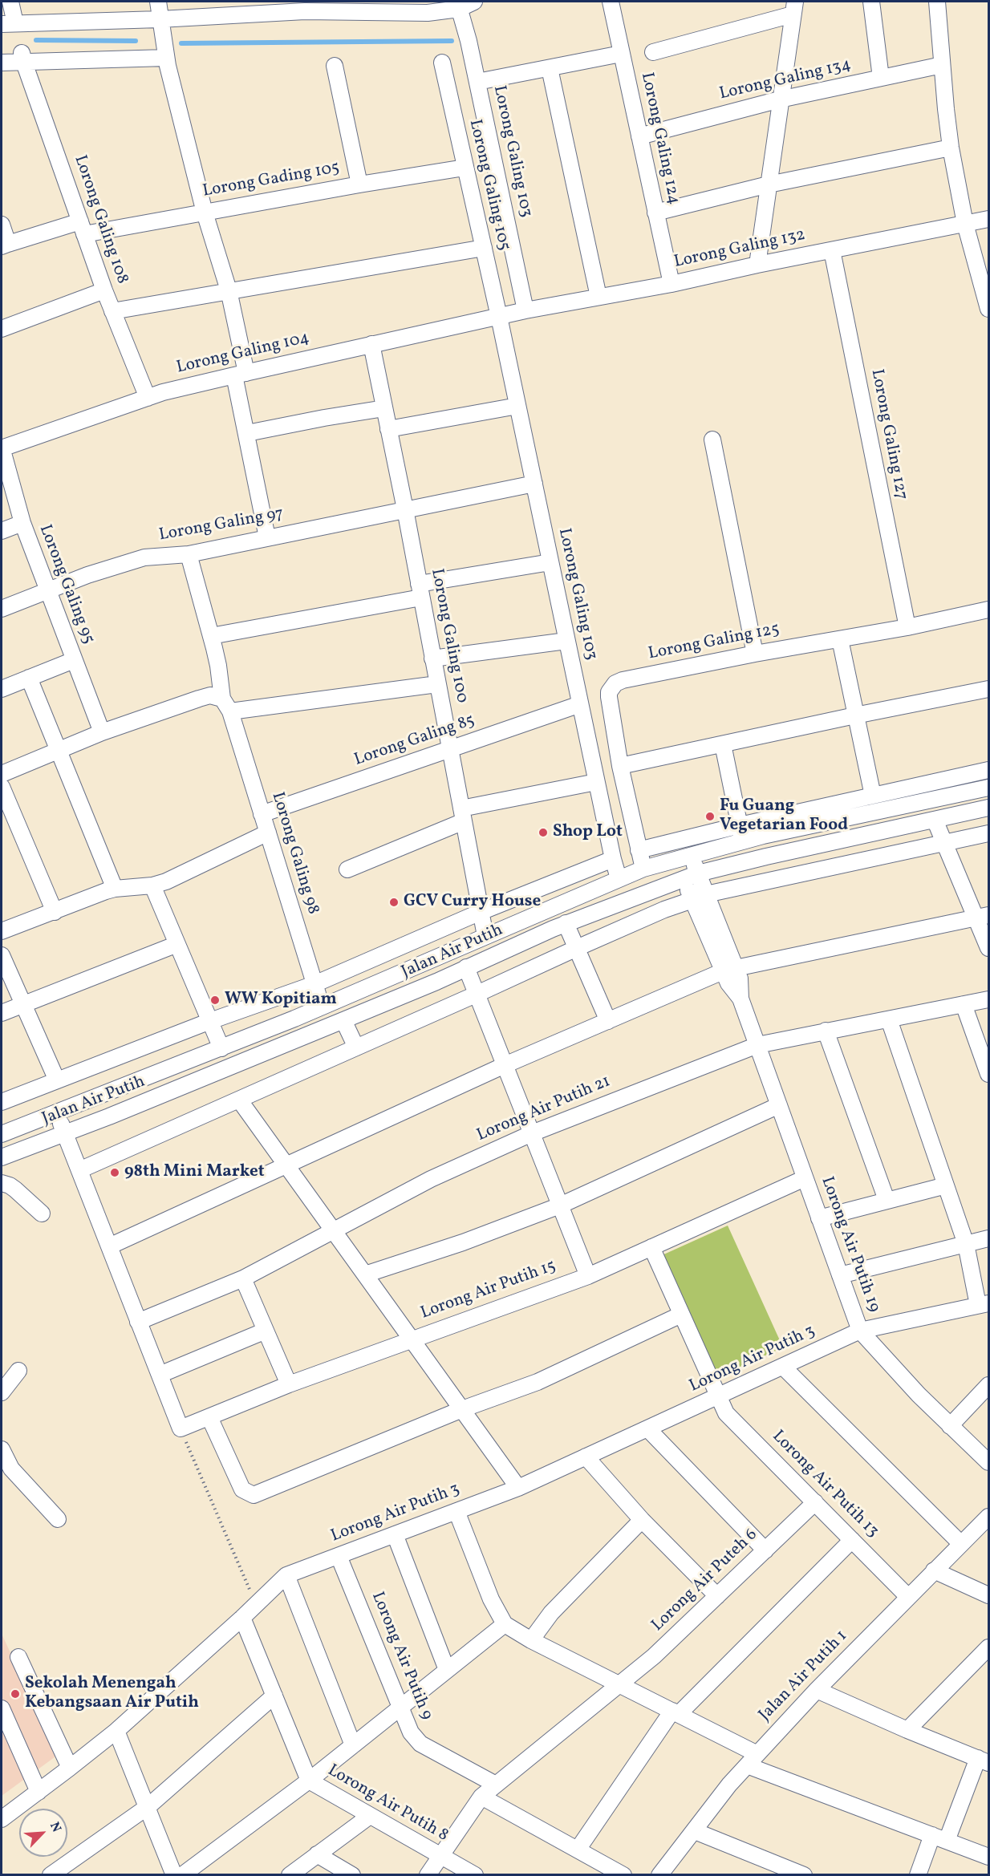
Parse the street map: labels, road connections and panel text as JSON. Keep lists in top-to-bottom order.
{
  "streets": {
    "street": [
      "Lorong Galing 134",
      "Lorong Galing 124",
      "Lorong Galing 103",
      "Lorong Gading 105",
      "Lorong Galing 105",
      "Lorong Galing 108",
      "Lorong Galing 132",
      "Lorong Galing 104",
      "Lorong Galing 127",
      "Lorong Galing 97",
      "Lorong Galing 95",
      "Lorong Galing 100",
      "Lorong Galing 125",
      "Lorong Galing 85",
      "Lorong Galing 98",
      "Jalan Air Putih",
      "Lorong Air Putih 21",
      "Lorong Air Putih 19",
      "Lorong Air Putih 15",
      "Lorong Air Putih 3",
      "Lorong Air Putih 13",
      "Lorong Air Puteh 6",
      "Lorong Air Putih 9",
      "Jalan Air Putih 1",
      "Lorong Air Putih 8"
    ]
  },
  "crossings": [
    ["Lorong Galing 134", "Lorong Galing 124"],
    ["Lorong Galing 124", "Lorong Galing 132"],
    ["Lorong Galing 103", "Lorong Galing 105"],
    ["Lorong Galing 103", "Lorong Galing 132"],
    ["Lorong Galing 103", "Lorong Galing 104"],
    ["Lorong Galing 103", "Lorong Galing 97"],
    ["Lorong Galing 103", "Lorong Galing 85"],
    ["Lorong Galing 103", "Jalan Air Putih"],
    ["Lorong Gading 105", "Lorong Galing 105"],
    ["Lorong Gading 105", "Lorong Galing 108"],
    ["Lorong Galing 105", "Lorong Galing 132"],
    ["Lorong Galing 105", "Lorong Galing 104"],
    ["Lorong Galing 108", "Lorong Galing 104"],
    ["Lorong Galing 132", "Lorong Galing 104"],
    ["Lorong Galing 132", "Lorong Galing 127"],
    ["Lorong Galing 104", "Lorong Galing 95"],
    ["Lorong Galing 104", "Lorong Galing 100"],
    ["Lorong Galing 127", "Lorong Galing 125"],
    ["Lorong Galing 97", "Lorong Galing 95"],
    ["Lorong Galing 97", "Lorong Galing 100"],
    ["Lorong Galing 97", "Lorong Galing 98"],
    ["Lorong Galing 100", "Lorong Galing 85"],
    ["Lorong Galing 100", "Jalan Air Putih"],
    ["Lorong Galing 125", "Jalan Air Putih"],
    ["Lorong Galing 85", "Lorong Galing 98"],
    ["Lorong Galing 98", "Jalan Air Putih"],
    ["Jalan Air Putih", "Lorong Air Putih 19"],
    ["Lorong Air Putih 21", "Lorong Air Putih 19"],
    ["Lorong Air Putih 19", "Lorong Air Putih 15"],
    ["Lorong Air Putih 19", "Lorong Air Putih 3"],
    ["Lorong Air Putih 15", "Lorong Air Putih 13"],
    ["Lorong Air Putih 3", "Lorong Air Putih 13"],
    ["Lorong Air Putih 3", "Lorong Air Putih 9"],
    ["Lorong Air Putih 3", "Lorong Air Putih 8"],
    ["Lorong Air Putih 13", "Lorong Air Puteh 6"],
    ["Lorong Air Putih 13", "Jalan Air Putih 1"],
    ["Lorong Air Puteh 6", "Lorong Air Putih 9"],
    ["Lorong Air Puteh 6", "Lorong Air Putih 8"]
  ],
  "places": [
    "Fu Guang Vegetarian Food",
    "Shop Lot",
    "GCV Curry House",
    "WW Kopitiam",
    "98th Mini Market",
    "Sekolah Menengah Kebangsaan Air Putih"
  ],
  "north": "top right"
}
